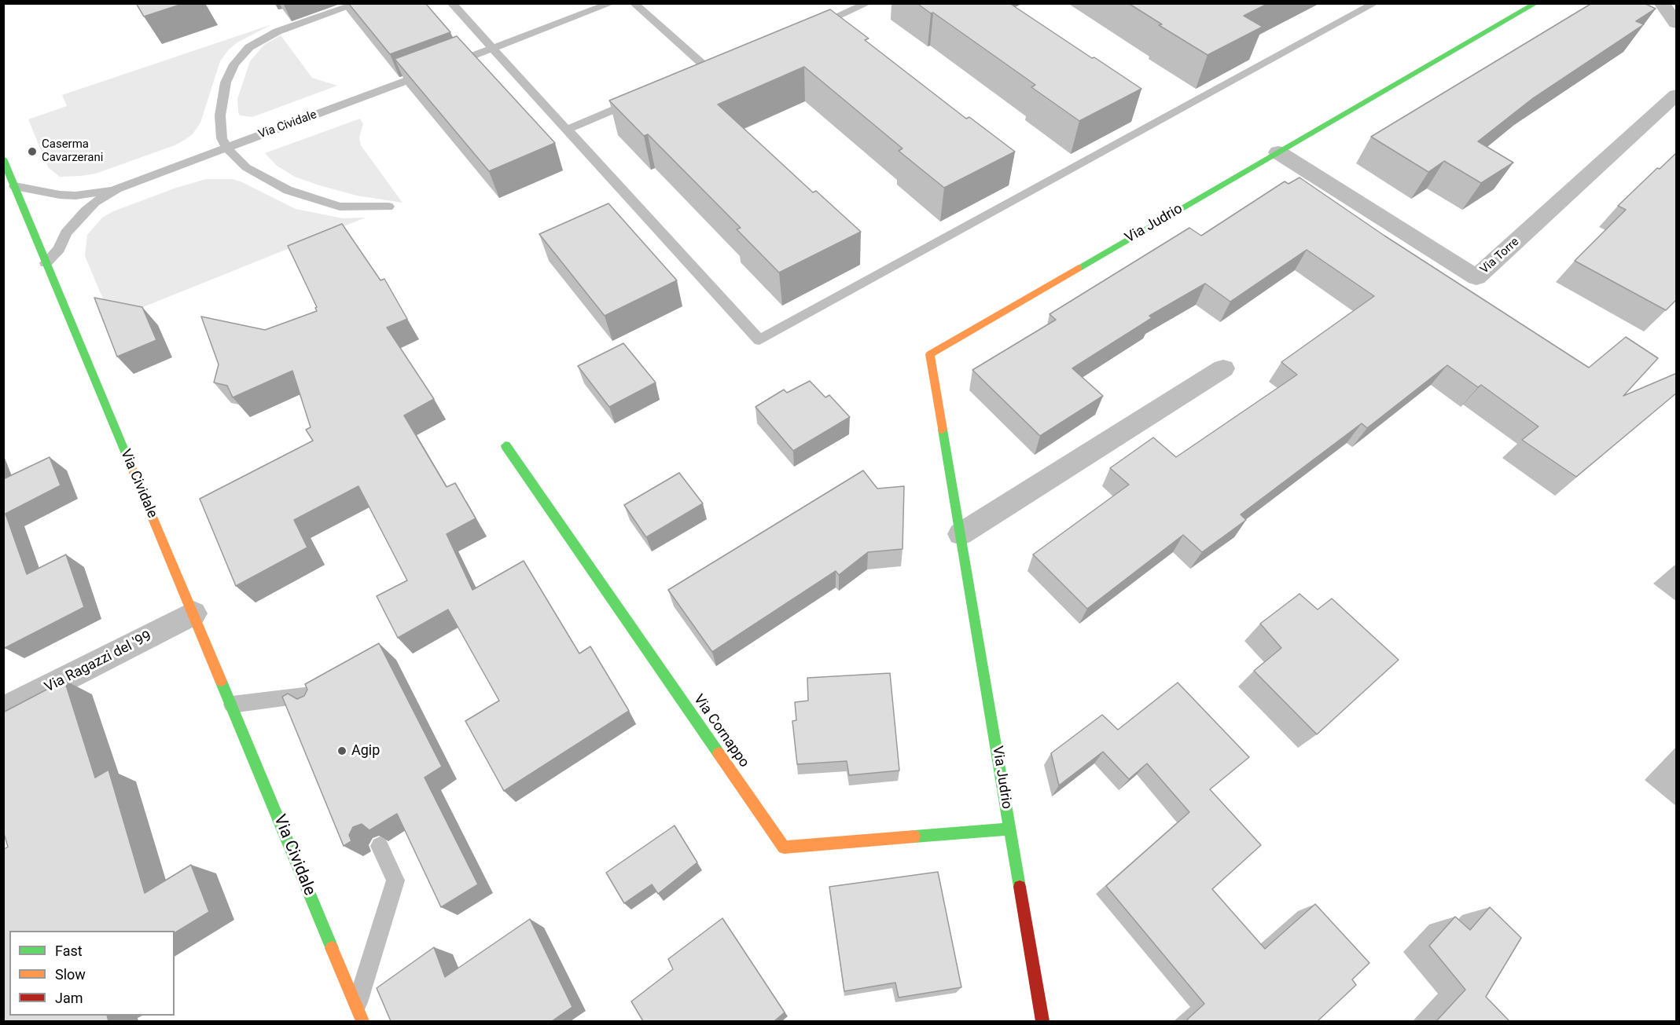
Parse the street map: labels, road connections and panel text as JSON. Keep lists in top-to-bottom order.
{
  "streets": {
    "street": [
      "Via Cividale",
      "Via Judrio",
      "Via Torre",
      "Via Ragazzi del '99",
      "Via Cornappo"
    ]
  },
  "crossings": [
    ["Via Cividale", "Via Ragazzi del '99"],
    ["Via Judrio", "Via Torre"],
    ["Via Judrio", "Via Cornappo"]
  ],
  "places": ["Caserma Cavarzerani", "Agip"],
  "legend": ["Fast", "Slow", "Jam"]
}
